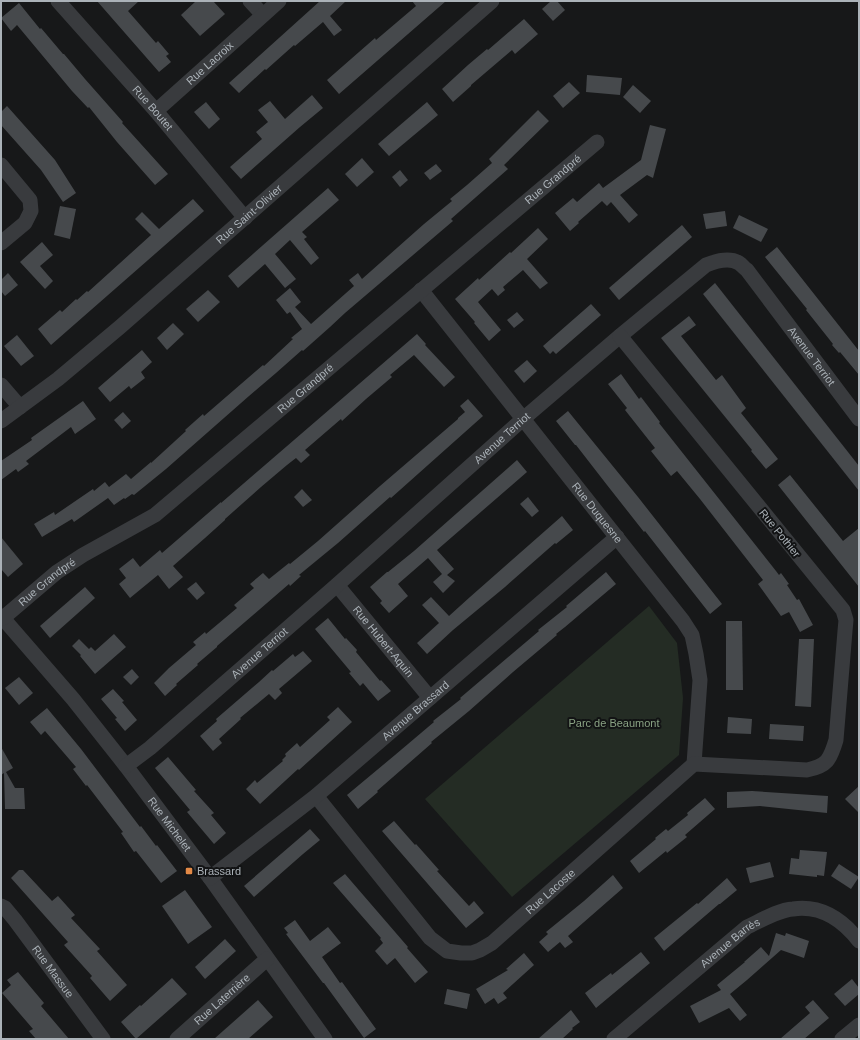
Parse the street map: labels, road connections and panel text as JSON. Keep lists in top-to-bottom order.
{
  "streets": {
    "street": [
      "Rue Lacroix",
      "Rue Boutet",
      "Rue Grandpré",
      "Rue Saint-Olivier",
      "Avenue Terriot",
      "Rue Duquesne",
      "Rue Pothier",
      "Rue Hubert-Aquin",
      "Avenue Brassard",
      "Rue Michelet",
      "Rue Lacoste",
      "Avenue Barrès",
      "Rue Massue",
      "Rue Laterrière"
    ]
  },
  "crossings": [
    ["Rue Lacroix", "Rue Boutet"],
    ["Rue Boutet", "Rue Saint-Olivier"],
    ["Rue Grandpré", "Rue Duquesne"],
    ["Rue Grandpré", "Rue Michelet"],
    ["Avenue Terriot", "Rue Duquesne"],
    ["Avenue Terriot", "Rue Pothier"],
    ["Avenue Terriot", "Rue Hubert-Aquin"],
    ["Avenue Terriot", "Rue Michelet"],
    ["Rue Duquesne", "Rue Pothier"],
    ["Rue Duquesne", "Avenue Brassard"],
    ["Rue Duquesne", "Rue Lacoste"],
    ["Rue Pothier", "Rue Lacoste"],
    ["Rue Hubert-Aquin", "Avenue Brassard"],
    ["Avenue Brassard", "Rue Michelet"],
    ["Avenue Brassard", "Rue Lacoste"],
    ["Rue Michelet", "Rue Laterrière"]
  ],
  "parks": ["Parc de Beaumont"],
  "places": {
    "transit": ["Brassard"]
  }
}
